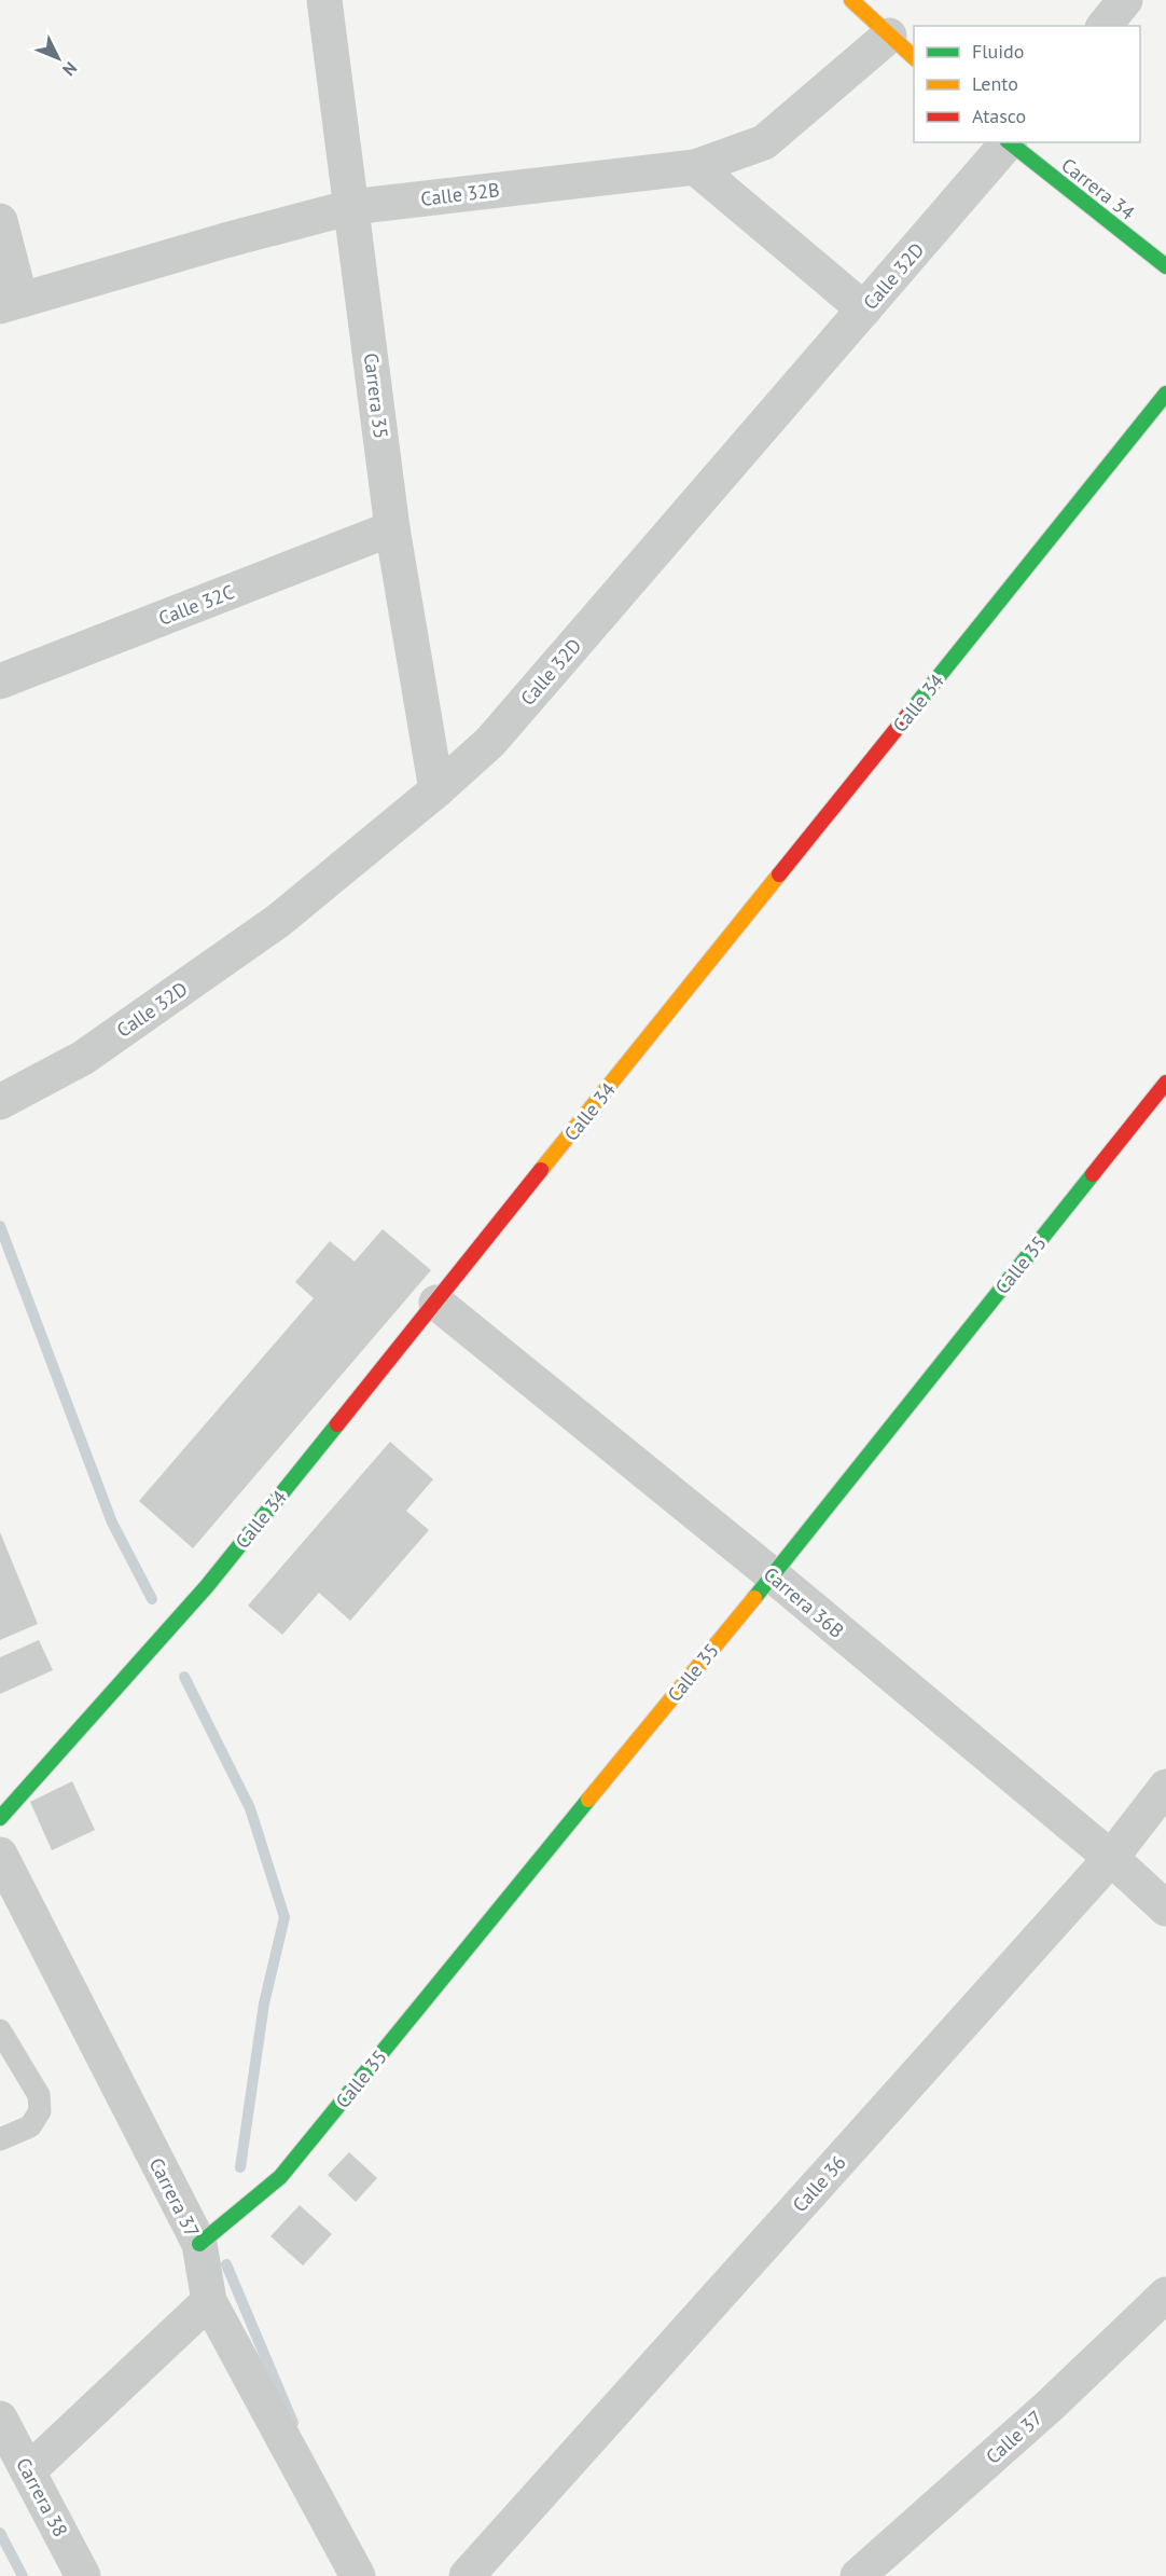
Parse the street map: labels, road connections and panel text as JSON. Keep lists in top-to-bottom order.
{
  "streets": {
    "street": [
      "Carrera 34",
      "Calle 32B",
      "Calle 32D",
      "Carrera 35",
      "Calle 32C",
      "Calle 34",
      "Calle 35",
      "Carrera 36B",
      "Calle 36",
      "Carrera 37",
      "Calle 37",
      "Carrera 38"
    ]
  },
  "crossings": [
    ["Calle 32B", "Carrera 35"],
    ["Calle 32D", "Carrera 35"],
    ["Carrera 35", "Calle 32C"],
    ["Calle 34", "Carrera 36B"],
    ["Calle 35", "Carrera 36B"],
    ["Calle 35", "Carrera 37"],
    ["Carrera 36B", "Calle 36"]
  ],
  "legend": ["Fluido", "Lento", "Atasco"],
  "north": "bottom right"
}
